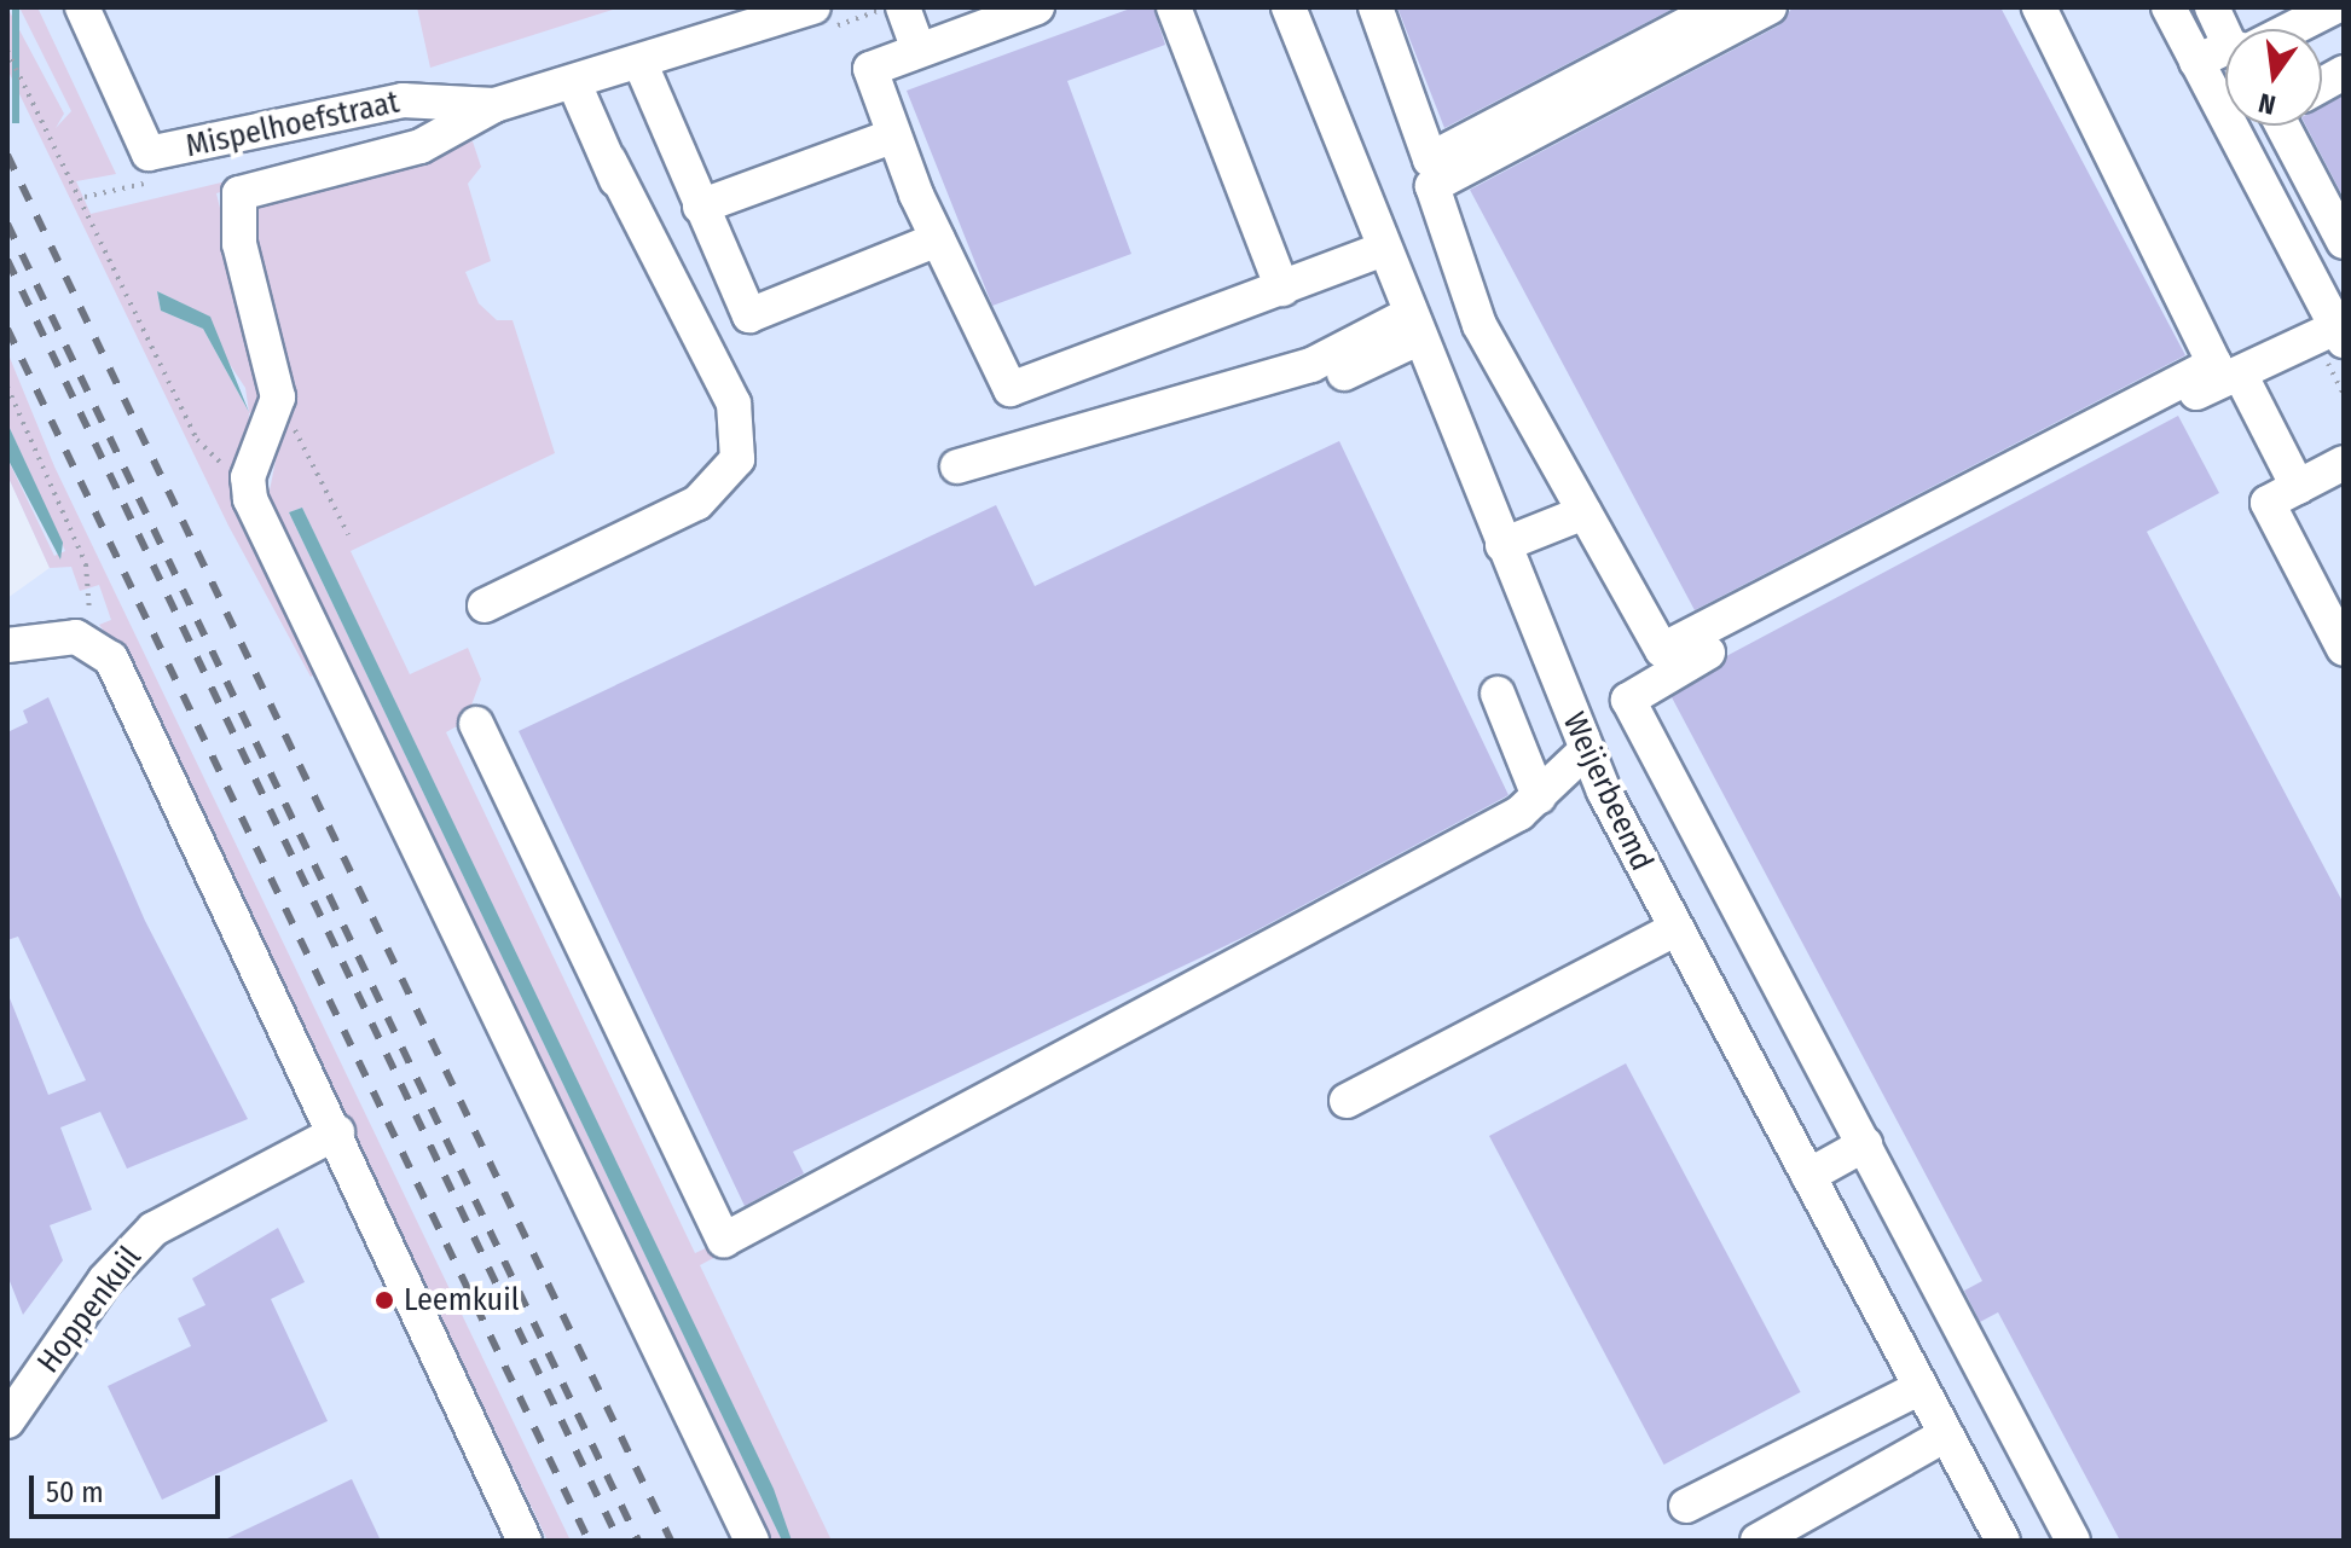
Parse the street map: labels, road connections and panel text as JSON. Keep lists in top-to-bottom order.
{
  "streets": {
    "street": ["Mispelhoefstraat", "Weijerbeemd", "Hoppenkuil"]
  },
  "places": ["Leemkuil"],
  "scale_bar": "50 m",
  "north": "bottom"
}
